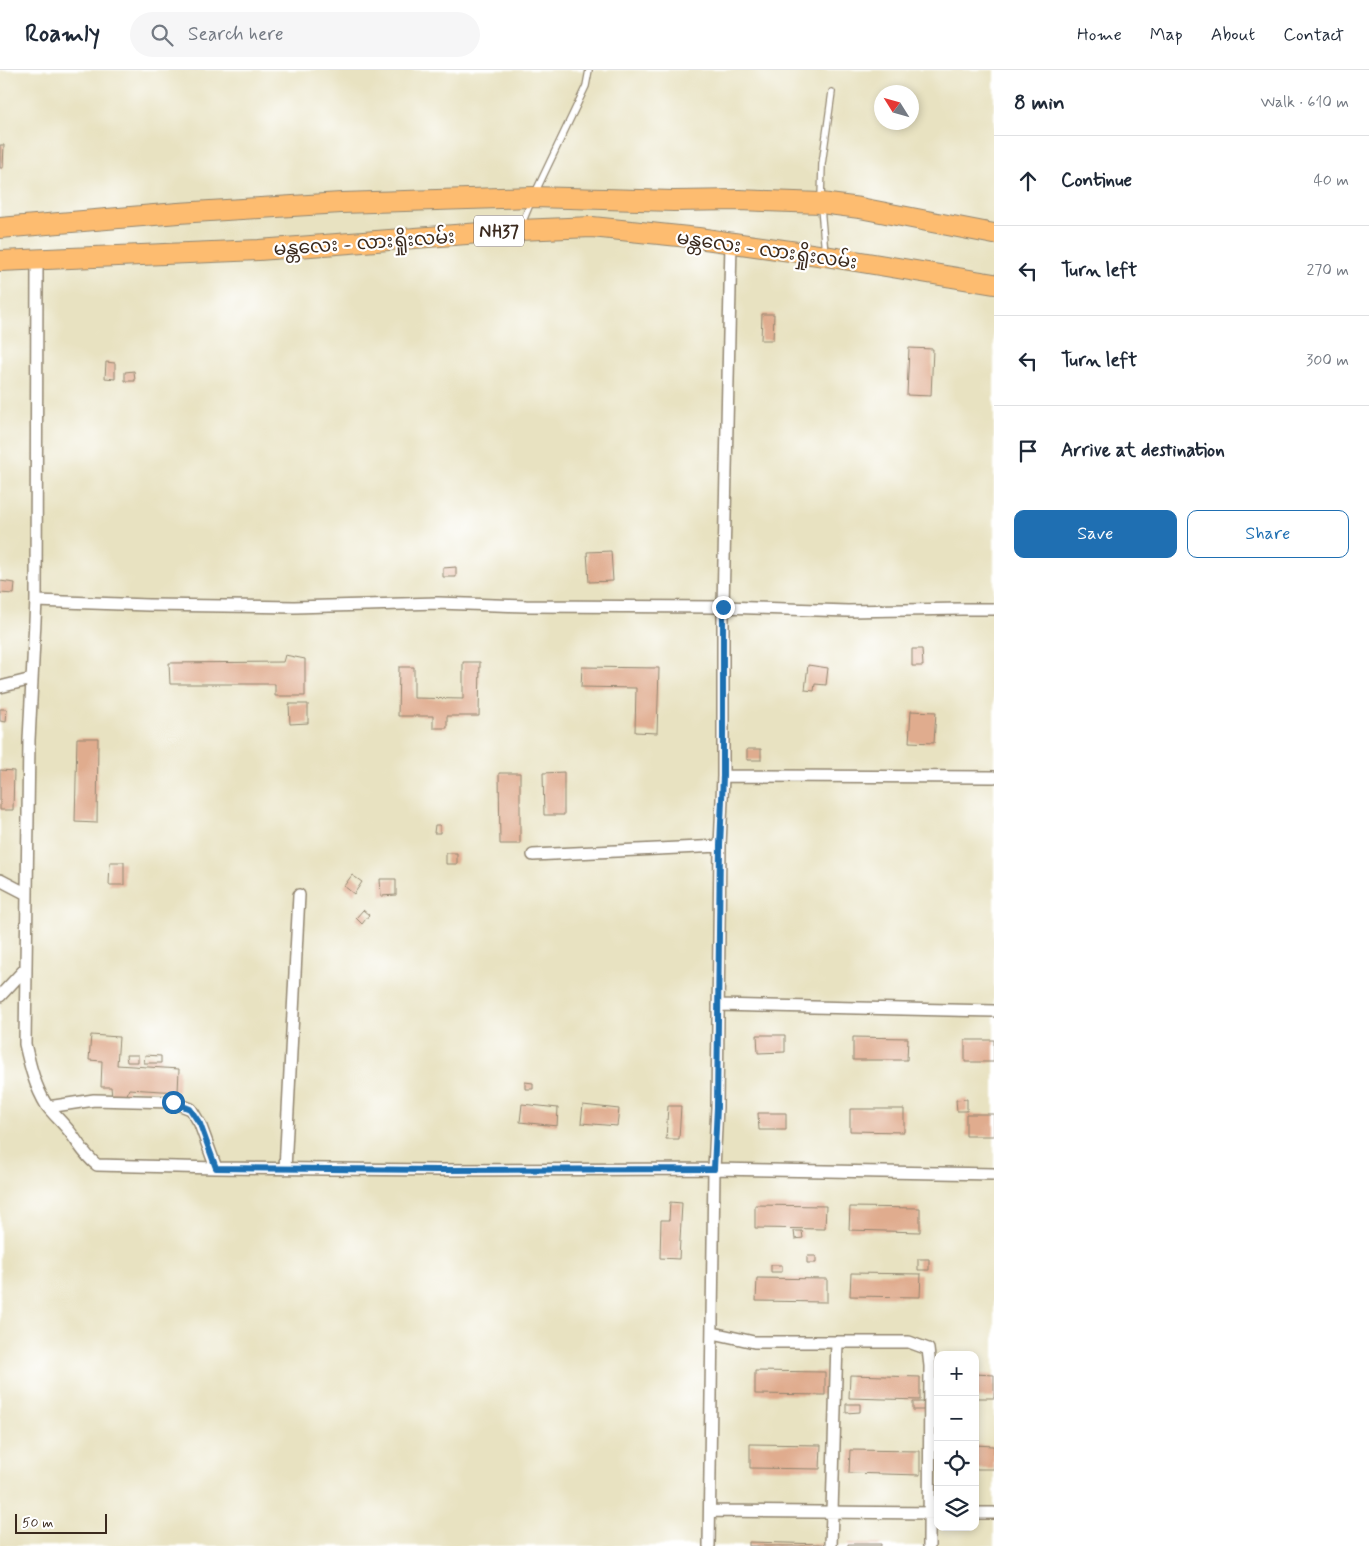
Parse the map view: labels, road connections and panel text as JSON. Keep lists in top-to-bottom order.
{
  "streets": {
    "highway": ["NH37", "မန္တလေး - လားရှိုးလမ်း"]
  },
  "scale_bar": "50 m",
  "north": "top left",
  "page": {
    "header": "Roamly",
    "search": "Search here",
    "nav": [
      "Home",
      "Map",
      "About",
      "Contact"
    ],
    "heading": ["8 min", "Walk · 610 m"],
    "list": [
      ["Continue", "40 m"],
      ["Turn left", "270 m"],
      ["Turn left", "300 m"],
      "Arrive at destination"
    ],
    "buttons": ["Save", "Share"],
    "map_buttons": ["+", "−"],
    "scale": "50 m"
  }
}
